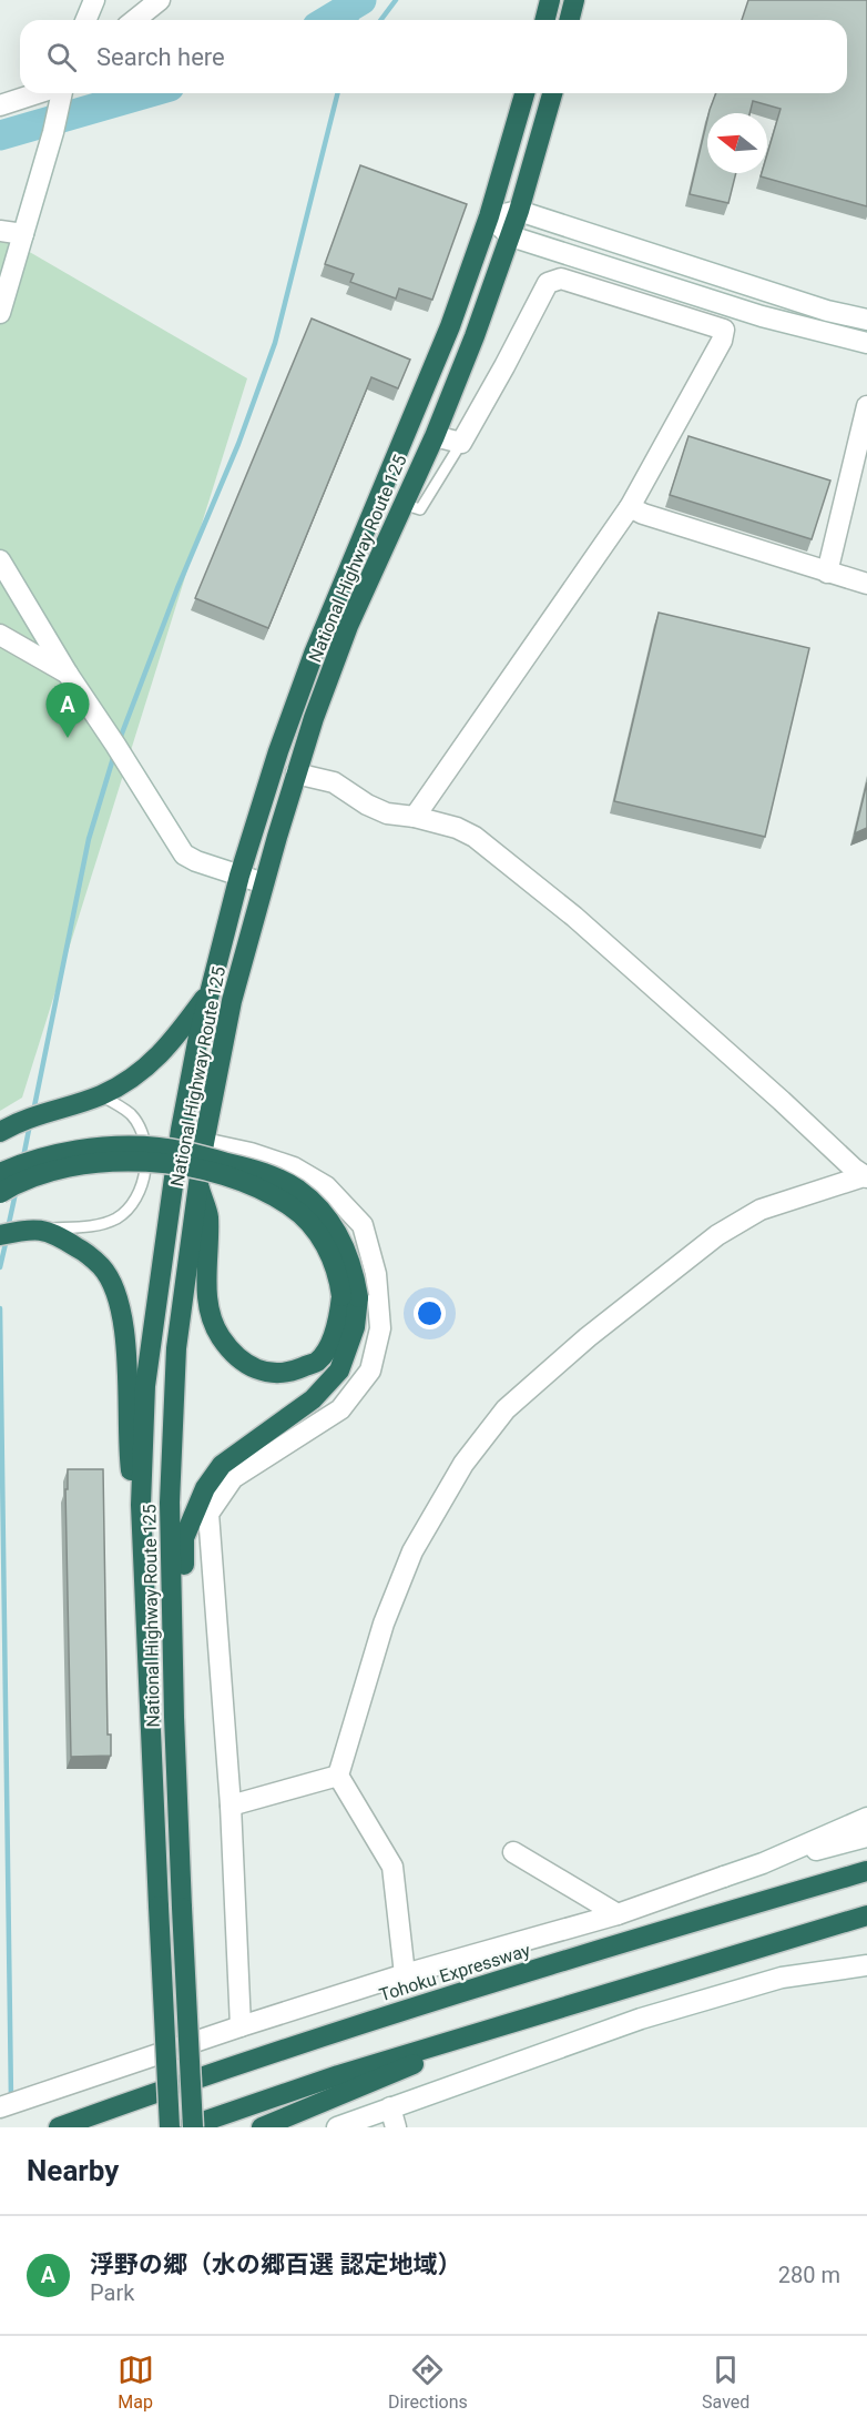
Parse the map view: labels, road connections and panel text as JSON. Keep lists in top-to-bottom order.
{
  "streets": {
    "highway": ["National Highway Route 125", "Tohoku Expressway"]
  },
  "north": "left",
  "page": {
    "search": "Search here",
    "pins": "A",
    "heading": "Nearby",
    "list": [
      {
        "mark": "A",
        "name": "浮野の郷（水の郷百選 認定地域）",
        "note": "Park",
        "value": "280 m"
      }
    ],
    "nav": ["Map", "Directions", "Saved"]
  }
}
